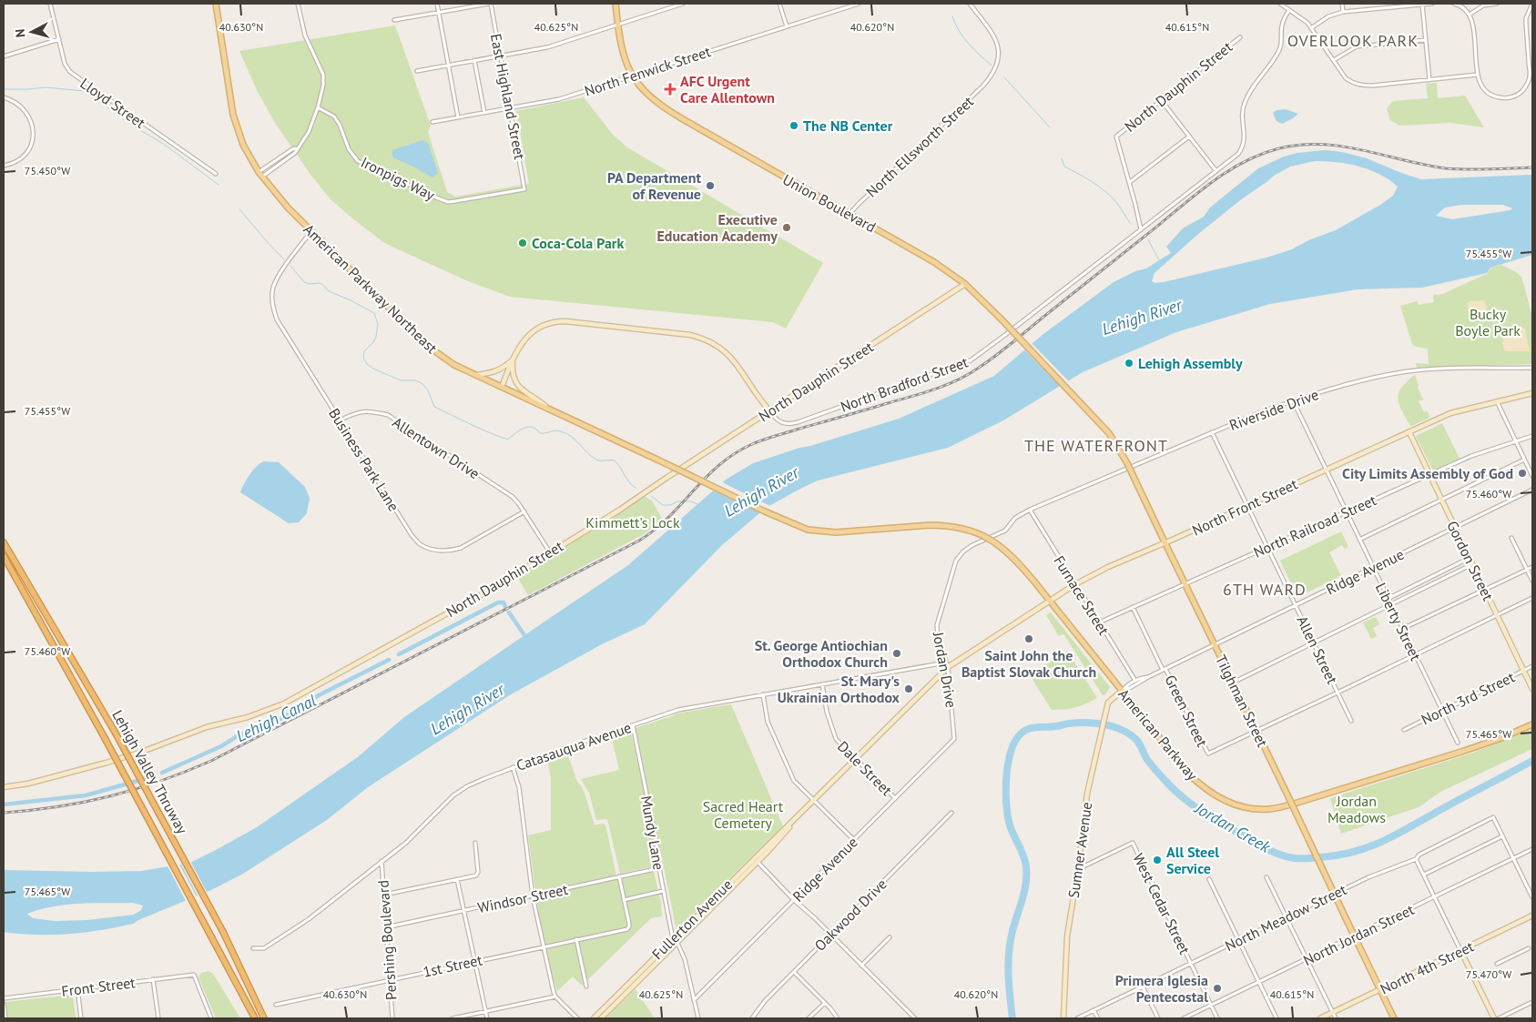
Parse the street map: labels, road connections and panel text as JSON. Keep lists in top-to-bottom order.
{
  "streets": {
    "highway": ["Lehigh Valley Thruway"],
    "main road": [
      "Union Boulevard",
      "American Parkway Northeast",
      "Tilghman Street",
      "American Parkway"
    ],
    "street": [
      "North Fenwick Street",
      "North Dauphin Street",
      "East Highland Street",
      "Lloyd Street",
      "North Ellsworth Street",
      "Ironpigs Way",
      "North Bradford Street",
      "Riverside Drive",
      "Allentown Drive",
      "Business Park Lane",
      "North Front Street",
      "North Railroad Street",
      "Gordon Street",
      "Ridge Avenue",
      "Furnace Street",
      "Liberty Street",
      "Allen Street",
      "Jordan Drive",
      "North 3rd Street",
      "Green Street",
      "Catasauqua Avenue",
      "Dale Street",
      "Mundy Lane",
      "Sumner Avenue",
      "Windsor Street",
      "West Cedar Street",
      "Oakwood Drive",
      "North Meadow Street",
      "Fullerton Avenue",
      "North Jordan Street",
      "Pershing Boulevard",
      "1st Street",
      "North 4th Street",
      "Front Street"
    ]
  },
  "crossings": [
    ["North Fenwick Street", "East Highland Street"],
    ["North Fenwick Street", "Union Boulevard"],
    ["North Dauphin Street", "Union Boulevard"],
    ["North Dauphin Street", "North Bradford Street"],
    ["East Highland Street", "Ironpigs Way"],
    ["North Ellsworth Street", "Union Boulevard"],
    ["Union Boulevard", "Tilghman Street"],
    ["American Parkway Northeast", "North Bradford Street"],
    ["American Parkway Northeast", "Business Park Lane"],
    ["American Parkway Northeast", "American Parkway"],
    ["Riverside Drive", "Furnace Street"],
    ["Riverside Drive", "Liberty Street"],
    ["Riverside Drive", "Allen Street"],
    ["Riverside Drive", "Jordan Drive"],
    ["Allentown Drive", "Business Park Lane"],
    ["North Front Street", "Gordon Street"],
    ["North Front Street", "Furnace Street"],
    ["North Front Street", "Liberty Street"],
    ["North Front Street", "Allen Street"],
    ["North Front Street", "Tilghman Street"],
    ["North Front Street", "American Parkway"],
    ["North Front Street", "Fullerton Avenue"],
    ["North Railroad Street", "Gordon Street"],
    ["North Railroad Street", "Furnace Street"],
    ["North Railroad Street", "Liberty Street"],
    ["North Railroad Street", "Allen Street"],
    ["North Railroad Street", "Tilghman Street"],
    ["North Railroad Street", "Green Street"],
    ["Gordon Street", "Ridge Avenue"],
    ["Gordon Street", "North 3rd Street"],
    ["Ridge Avenue", "Furnace Street"],
    ["Ridge Avenue", "Liberty Street"],
    ["Ridge Avenue", "Allen Street"],
    ["Ridge Avenue", "Jordan Drive"],
    ["Ridge Avenue", "Tilghman Street"],
    ["Ridge Avenue", "Green Street"],
    ["Ridge Avenue", "American Parkway"],
    ["Ridge Avenue", "Dale Street"],
    ["Ridge Avenue", "Sumner Avenue"],
    ["Furnace Street", "Jordan Drive"],
    ["Liberty Street", "North 3rd Street"],
    ["Jordan Drive", "Catasauqua Avenue"],
    ["Jordan Drive", "Fullerton Avenue"],
    ["Tilghman Street", "Green Street"],
    ["Tilghman Street", "North Jordan Street"],
    ["Tilghman Street", "North 4th Street"],
    ["American Parkway", "Sumner Avenue"],
    ["Catasauqua Avenue", "Dale Street"],
    ["Catasauqua Avenue", "Mundy Lane"],
    ["Catasauqua Avenue", "Fullerton Avenue"],
    ["Catasauqua Avenue", "Pershing Boulevard"],
    ["Dale Street", "Fullerton Avenue"],
    ["Mundy Lane", "Windsor Street"],
    ["Mundy Lane", "Fullerton Avenue"],
    ["Sumner Avenue", "West Cedar Street"],
    ["Windsor Street", "Pershing Boulevard"],
    ["West Cedar Street", "North Meadow Street"],
    ["West Cedar Street", "North Jordan Street"],
    ["Pershing Boulevard", "1st Street"]
  ],
  "districts": ["OVERLOOK PARK", "THE WATERFRONT", "6TH WARD"],
  "water": ["Lehigh River", "Lehigh Canal", "Jordan Creek"],
  "parks": [
    "Bucky Boyle Park",
    "Kimmett's Lock",
    "Jordan Meadows",
    "Sacred Heart Cemetery"
  ],
  "places": {
    "health": ["AFC Urgent Care Allentown"],
    "other": [
      "The NB Center",
      "PA Department of Revenue",
      "Executive Education Academy",
      "Coca-Cola Park",
      "Lehigh Assembly",
      "City Limits Assembly of God",
      "Saint John the Baptist Slovak Church",
      "St. George Antiochian Orthodox Church",
      "St. Mary's Ukrainian Orthodox",
      "All Steel Service",
      "Primera Iglesia Pentecostal"
    ]
  },
  "north": "left",
  "coordinates": [
    "40.630°N",
    "40.625°N",
    "40.620°N",
    "40.615°N",
    "75.450°W",
    "75.455°W",
    "75.460°W",
    "75.465°W",
    "75.470°W"
  ]
}
